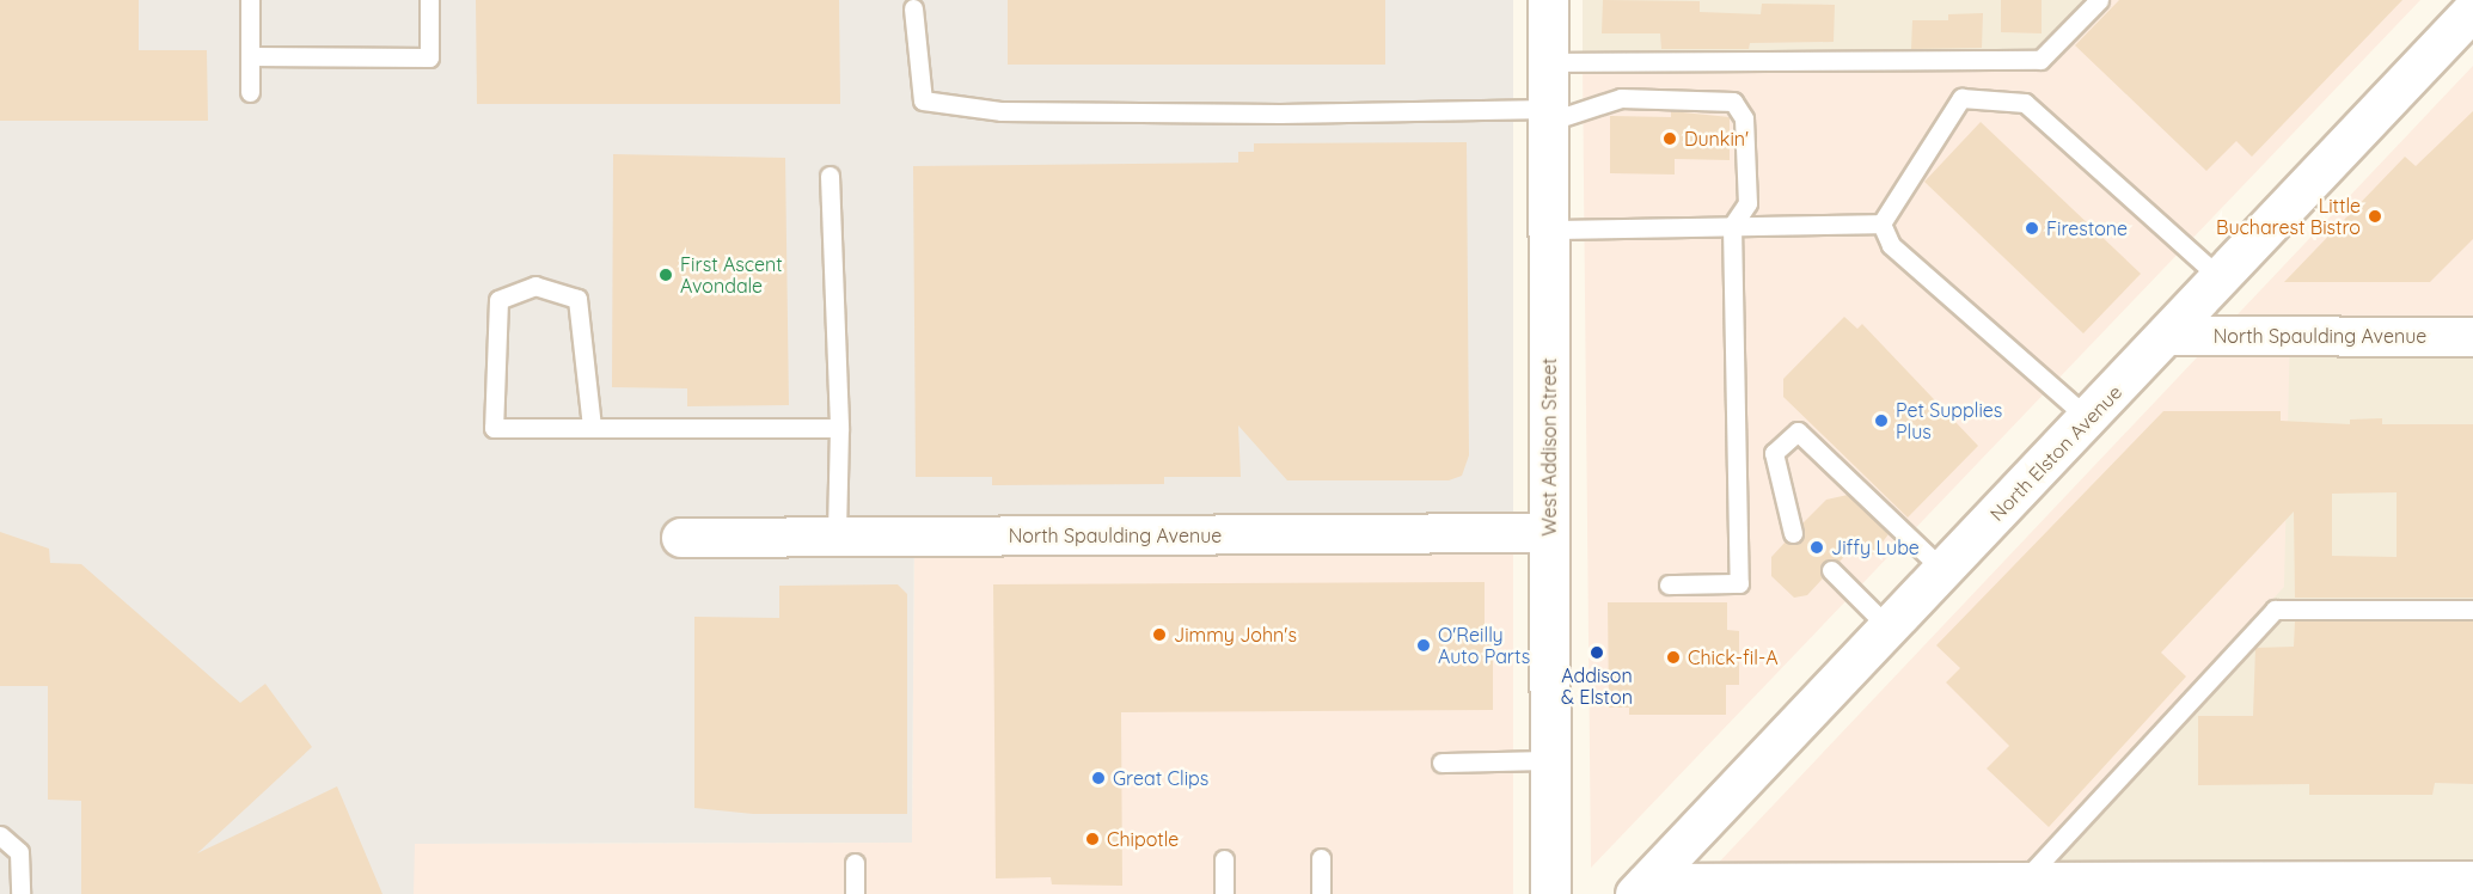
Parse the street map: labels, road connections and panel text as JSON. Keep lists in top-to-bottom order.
{
  "streets": {
    "main road": ["West Addison Street", "North Elston Avenue"],
    "street": ["North Spaulding Avenue"]
  },
  "crossings": [
    ["North Spaulding Avenue", "West Addison Street"],
    ["North Spaulding Avenue", "North Elston Avenue"]
  ],
  "places": [
    "Dunkin'",
    "Little Bucharest Bistro",
    "Firestone",
    "First Ascent Avondale",
    "Pet Supplies Plus",
    "Jiffy Lube",
    "Jimmy John's",
    "O'Reilly Auto Parts",
    "Addison & Elston",
    "Chick-fil-A",
    "Great Clips",
    "Chipotle"
  ]
}
